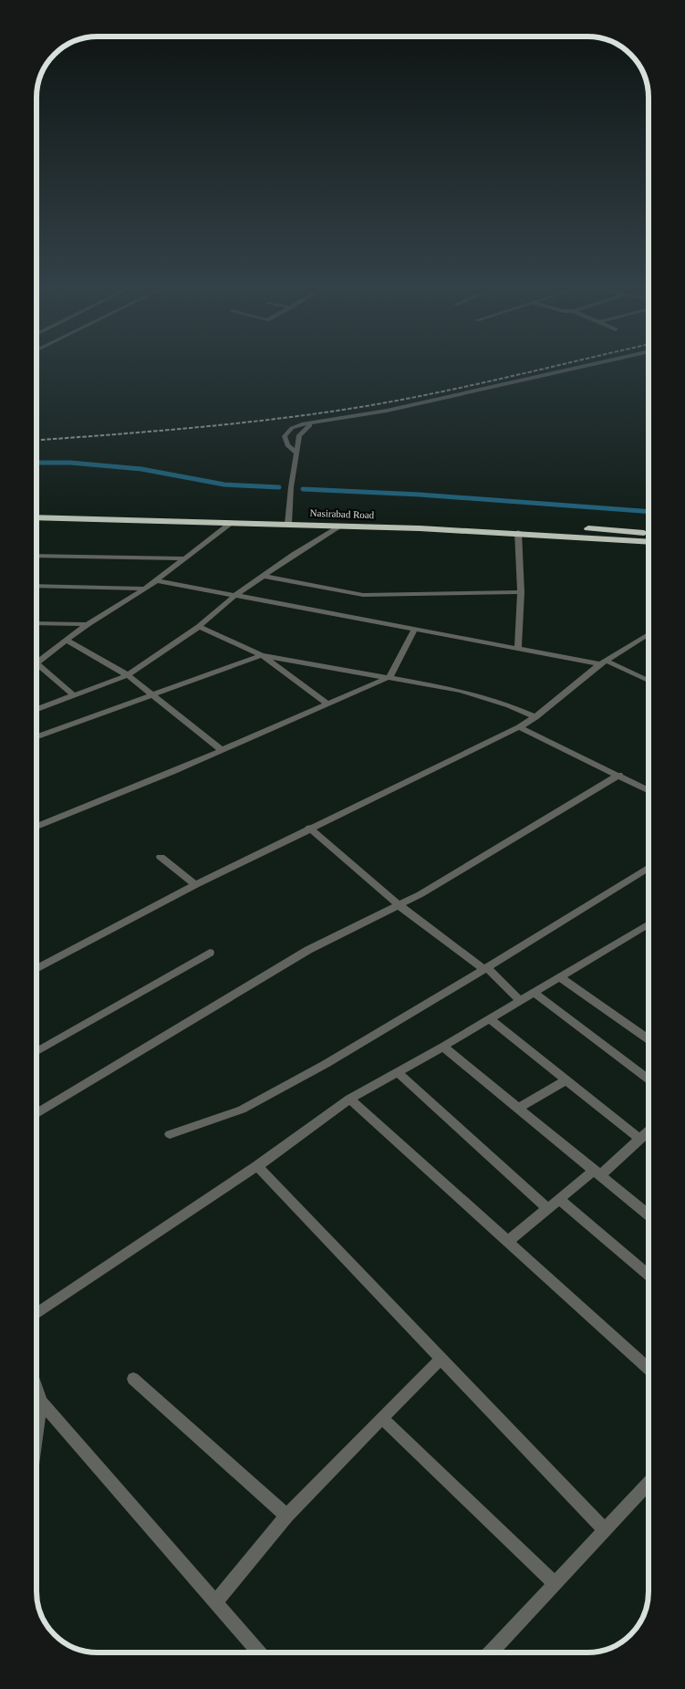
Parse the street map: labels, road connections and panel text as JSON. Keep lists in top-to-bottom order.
{
  "streets": {
    "highway": ["Nasirabad Road"]
  }
}
